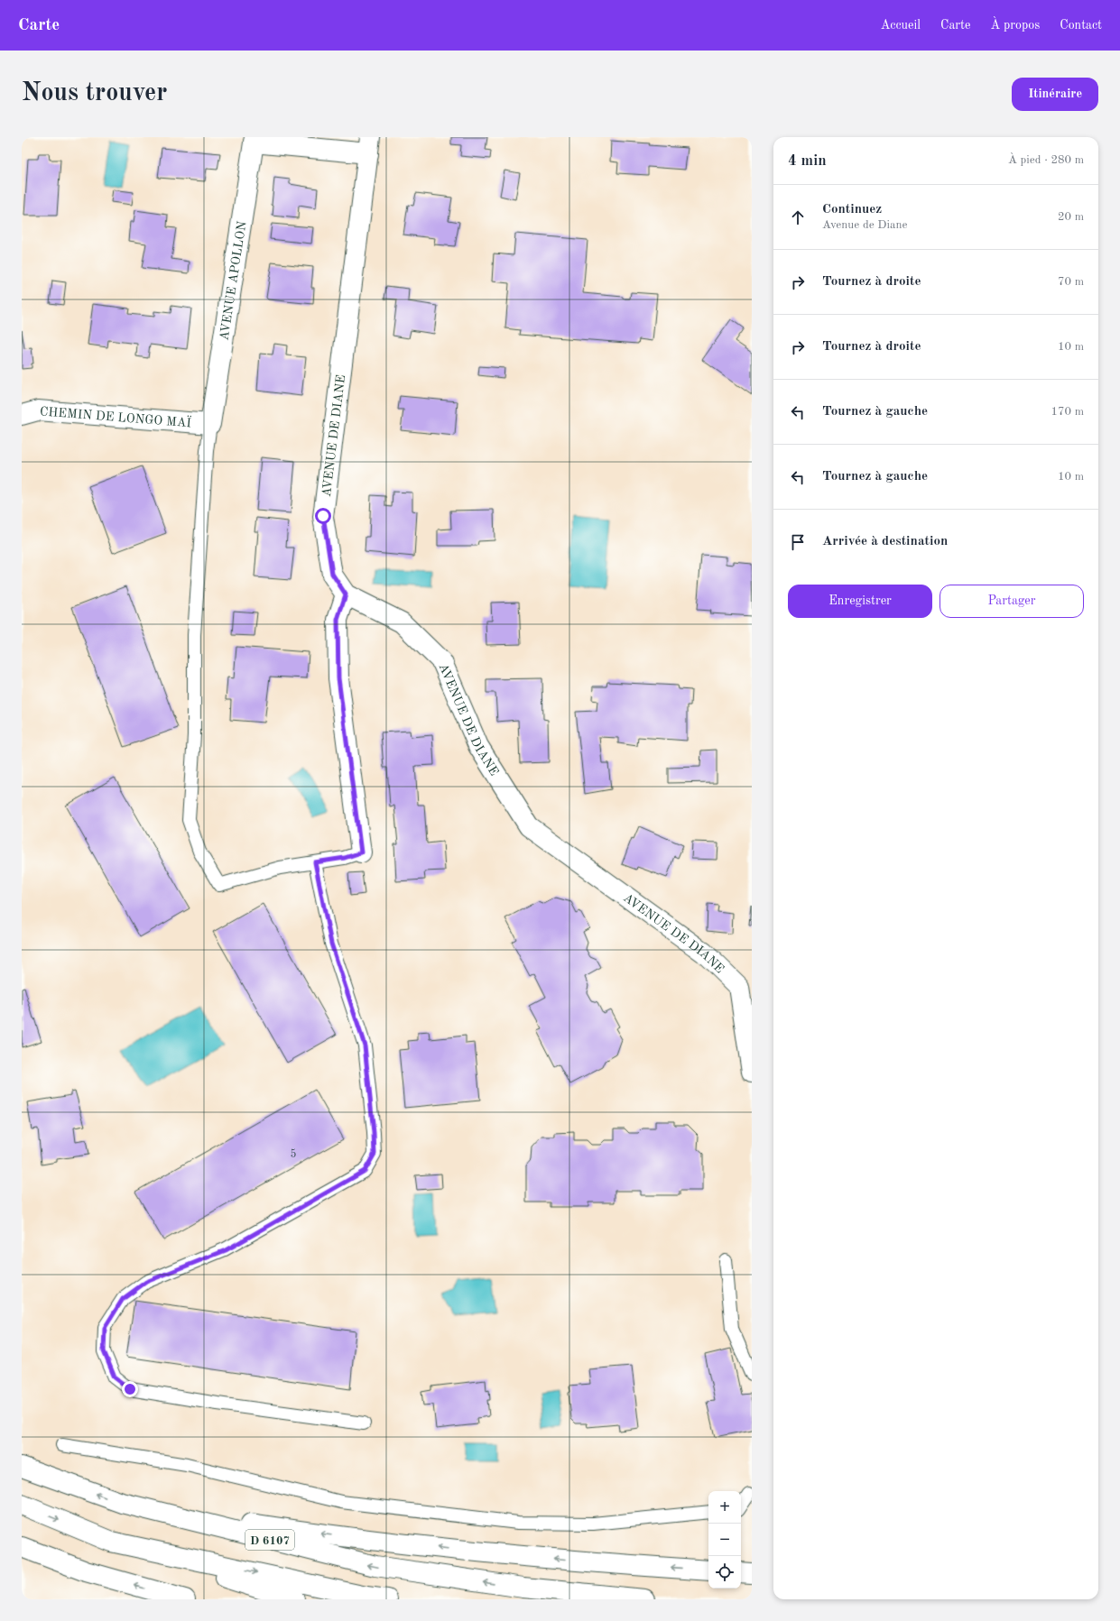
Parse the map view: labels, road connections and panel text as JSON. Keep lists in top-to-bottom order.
{
  "streets": {
    "main road": [
      "AVENUE APOLLON",
      "CHEMIN DE LONGO MAÏ",
      "AVENUE DE DIANE",
      "D 6107"
    ]
  },
  "crossings": [
    ["AVENUE APOLLON", "CHEMIN DE LONGO MAÏ"]
  ],
  "house_numbers": ["5"],
  "page": {
    "header": "Carte",
    "nav": [
      "Accueil",
      "Carte",
      "À propos",
      "Contact"
    ],
    "buttons": [
      "Itinéraire",
      ["Enregistrer", "Partager"]
    ],
    "title": "Nous trouver",
    "heading": ["4 min", "À pied · 280 m"],
    "list": [
      ["Continuez", "Avenue de Diane", "20 m"],
      ["Tournez à droite", "70 m"],
      ["Tournez à droite", "10 m"],
      ["Tournez à gauche", "170 m"],
      ["Tournez à gauche", "10 m"],
      "Arrivée à destination"
    ],
    "map_buttons": ["+", "−"]
  }
}
